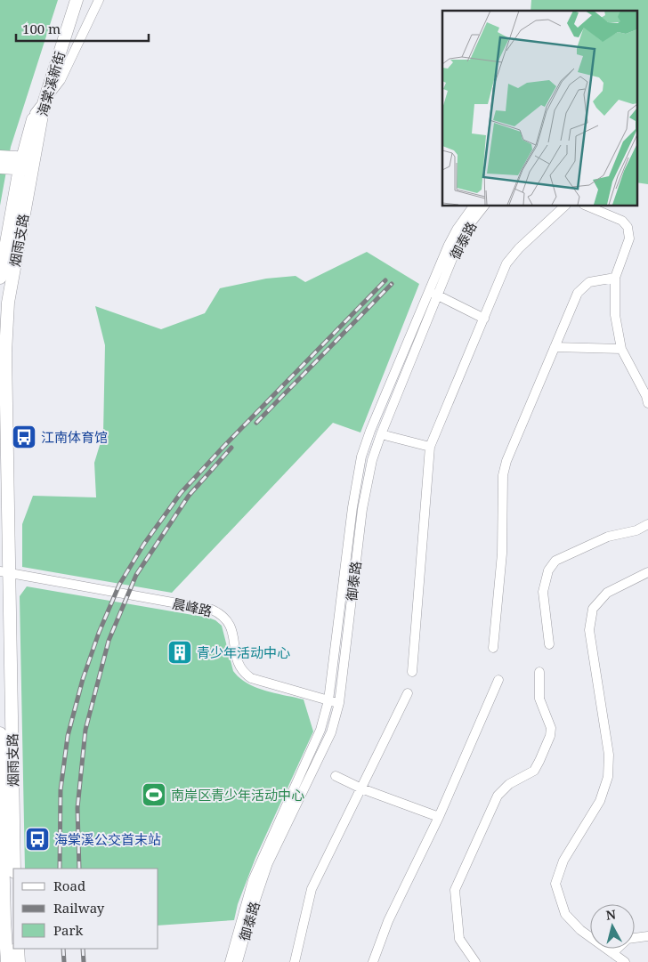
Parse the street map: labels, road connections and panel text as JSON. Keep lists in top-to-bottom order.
{
  "streets": {
    "main road": ["海棠溪新街", "烟雨支路"],
    "street": ["御泰路", "晨峰路"]
  },
  "crossings": [
    ["海棠溪新街", "烟雨支路"],
    ["烟雨支路", "晨峰路"],
    ["御泰路", "晨峰路"]
  ],
  "places": {
    "bus stop": ["江南体育馆", "海棠溪公交首末站"],
    "building": ["青少年活动中心"],
    "sports": ["南岸区青少年活动中心"]
  },
  "legend": ["Road", "Railway", "Park"],
  "scale_bar": "100 m",
  "north": "top"
}
